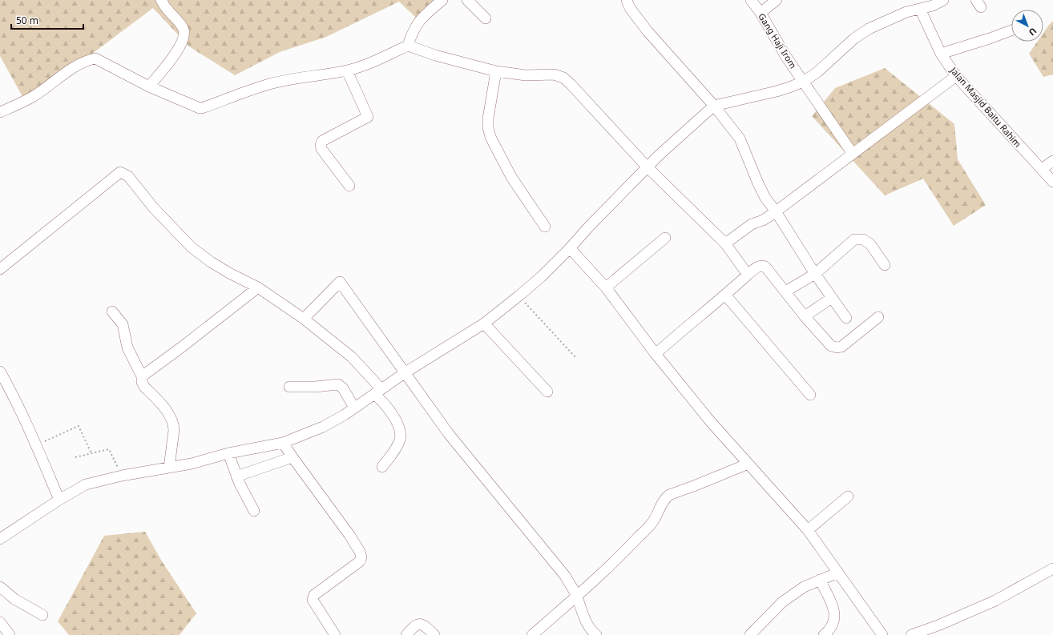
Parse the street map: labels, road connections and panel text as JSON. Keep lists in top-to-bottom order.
{
  "streets": {
    "street": ["Gang Haji Irom", "Jalan Masjid Baitu Rahim"]
  },
  "scale_bar": "50 m",
  "north": "bottom right"
}
